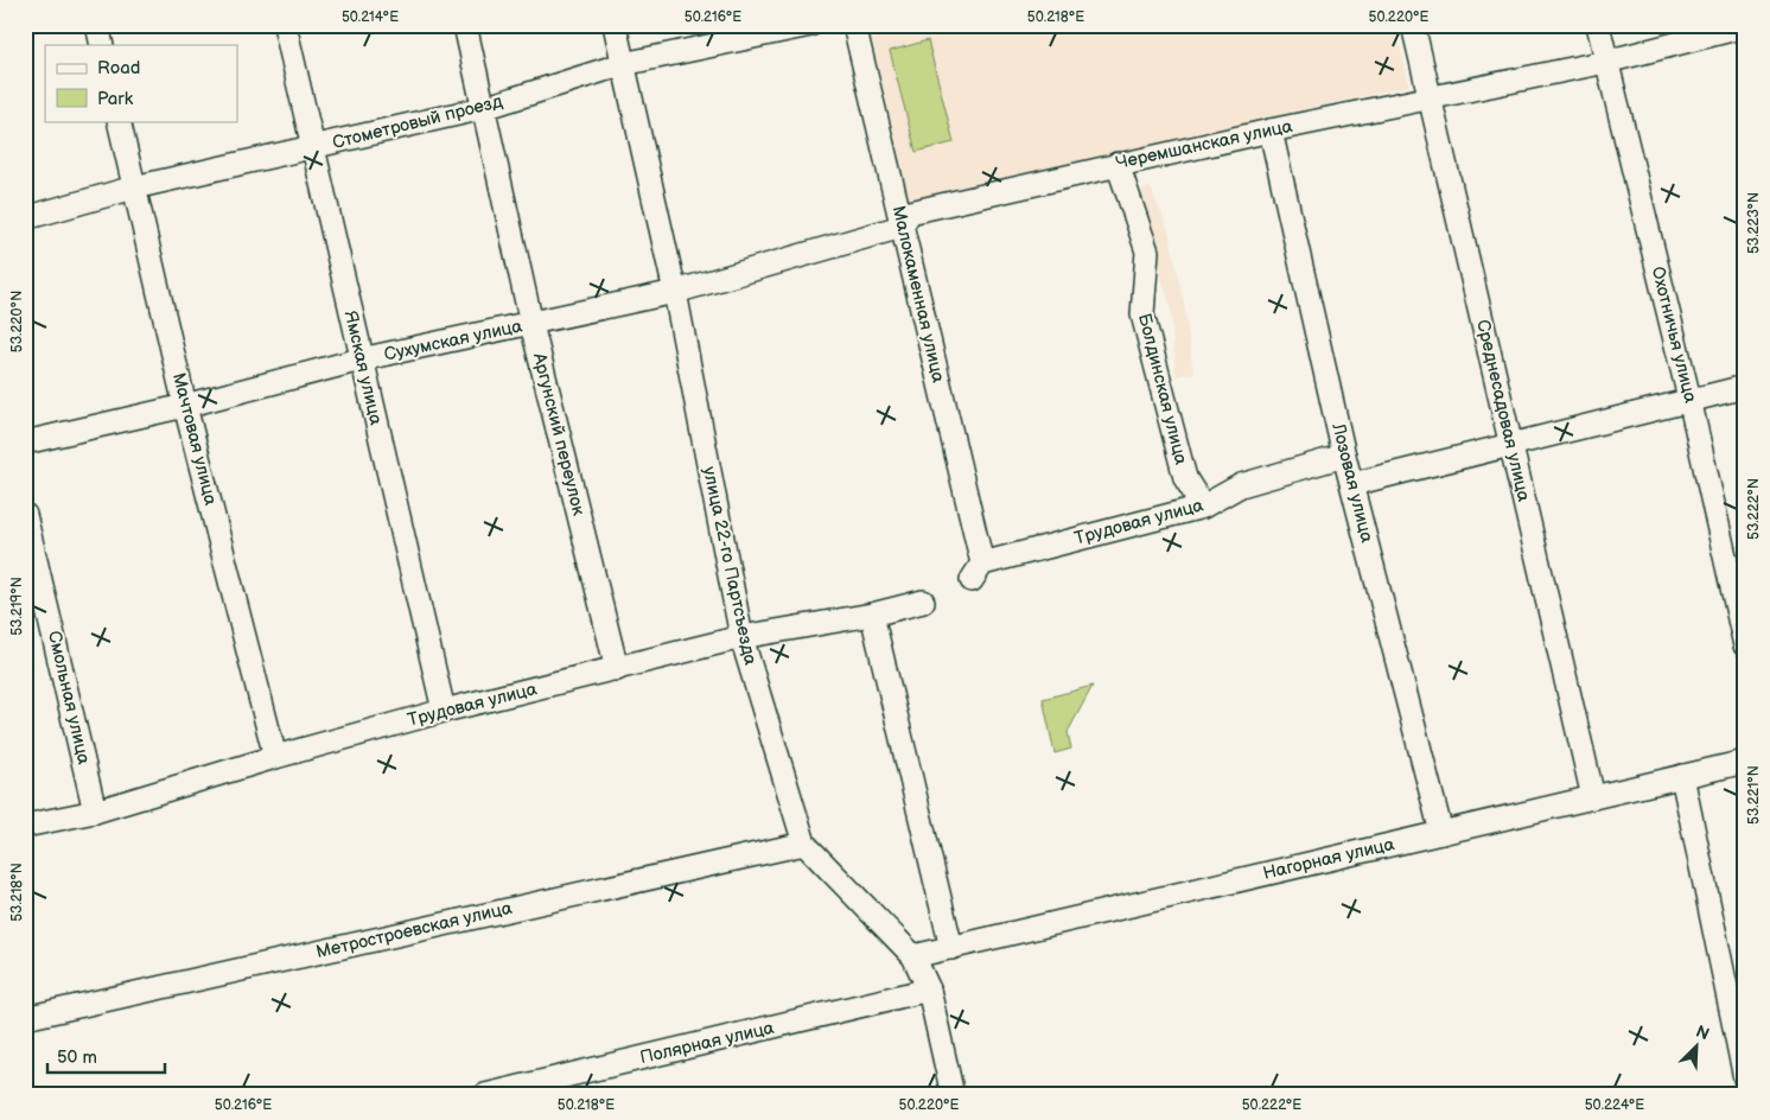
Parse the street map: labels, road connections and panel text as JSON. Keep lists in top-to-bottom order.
{
  "streets": {
    "street": [
      "Стометровый проезд",
      "Черемшанская улица",
      "Малокаменная улица",
      "Охотничья улица",
      "Сухумская улица",
      "Ямская улица",
      "Болдинская улица",
      "Среднесадовая улица",
      "Аргунский переулок",
      "Мачтовая улица",
      "Лозовая улица",
      "Трудовая улица",
      "улица 22-го Партсъезда",
      "Смольная улица",
      "Нагорная улица",
      "Метростроевская улица",
      "Полярная улица"
    ]
  },
  "crossings": [
    ["Стометровый проезд", "Ямская улица"],
    ["Стометровый проезд", "Аргунский переулок"],
    ["Стометровый проезд", "Мачтовая улица"],
    ["Стометровый проезд", "улица 22-го Партсъезда"],
    ["Черемшанская улица", "Малокаменная улица"],
    ["Черемшанская улица", "Охотничья улица"],
    ["Черемшанская улица", "Сухумская улица"],
    ["Черемшанская улица", "Болдинская улица"],
    ["Черемшанская улица", "Среднесадовая улица"],
    ["Черемшанская улица", "Лозовая улица"],
    ["Черемшанская улица", "улица 22-го Партсъезда"],
    ["Малокаменная улица", "Трудовая улица"],
    ["Сухумская улица", "Ямская улица"],
    ["Сухумская улица", "Аргунский переулок"],
    ["Сухумская улица", "Мачтовая улица"],
    ["Сухумская улица", "улица 22-го Партсъезда"],
    ["Ямская улица", "Трудовая улица"],
    ["Болдинская улица", "Трудовая улица"],
    ["Среднесадовая улица", "Нагорная улица"],
    ["Аргунский переулок", "Трудовая улица"],
    ["Мачтовая улица", "Трудовая улица"],
    ["Лозовая улица", "Трудовая улица"],
    ["Лозовая улица", "Нагорная улица"],
    ["Трудовая улица", "улица 22-го Партсъезда"],
    ["Трудовая улица", "Смольная улица"],
    ["улица 22-го Партсъезда", "Нагорная улица"],
    ["улица 22-го Партсъезда", "Метростроевская улица"],
    ["улица 22-го Партсъезда", "Полярная улица"]
  ],
  "legend": ["Road", "Park"],
  "scale_bar": "50 m",
  "north": "top right",
  "coordinates": [
    "50.214°E",
    "50.216°E",
    "50.218°E",
    "50.220°E",
    "53.223°N",
    "53.220°N",
    "53.222°N",
    "53.219°N",
    "53.221°N",
    "53.218°N",
    "50.222°E",
    "50.224°E"
  ]
}
